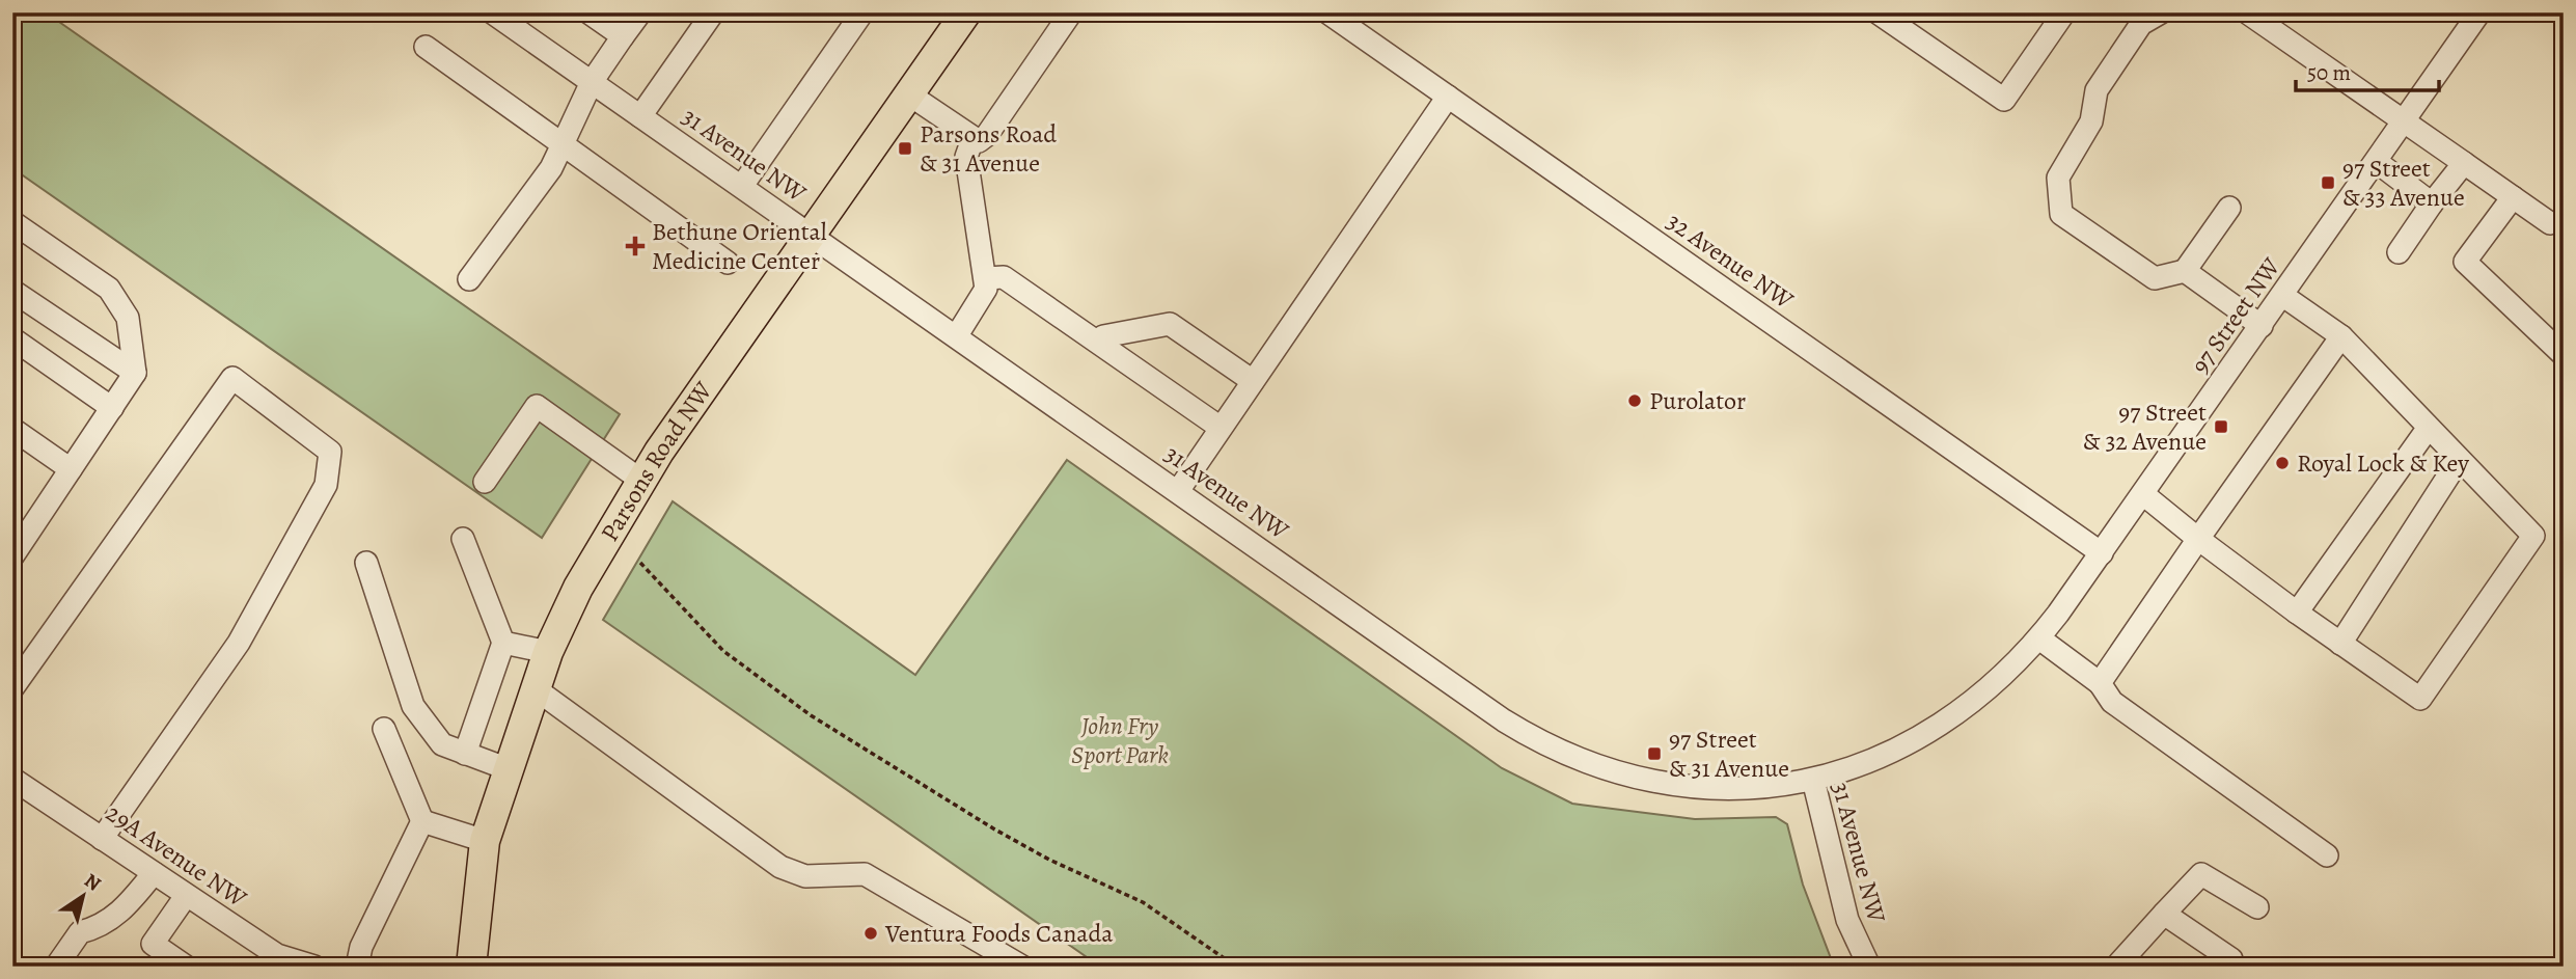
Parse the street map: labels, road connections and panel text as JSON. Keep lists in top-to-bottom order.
{
  "streets": {
    "main road": ["Parsons Road NW"],
    "street": [
      "31 Avenue NW",
      "32 Avenue NW",
      "97 Street NW",
      "29A Avenue NW"
    ]
  },
  "crossings": [
    ["31 Avenue NW", "97 Street NW"],
    ["31 Avenue NW", "Parsons Road NW"],
    ["32 Avenue NW", "97 Street NW"]
  ],
  "parks": ["John Fry Sport Park"],
  "places": {
    "transit": [
      "Parsons Road & 31 Avenue",
      "97 Street & 33 Avenue",
      "97 Street & 32 Avenue",
      "97 Street & 31 Avenue"
    ],
    "health": ["Bethune Oriental Medicine Center"],
    "other": ["Purolator", "Royal Lock & Key", "Ventura Foods Canada"]
  },
  "scale_bar": "50 m",
  "north": "top right"
}
